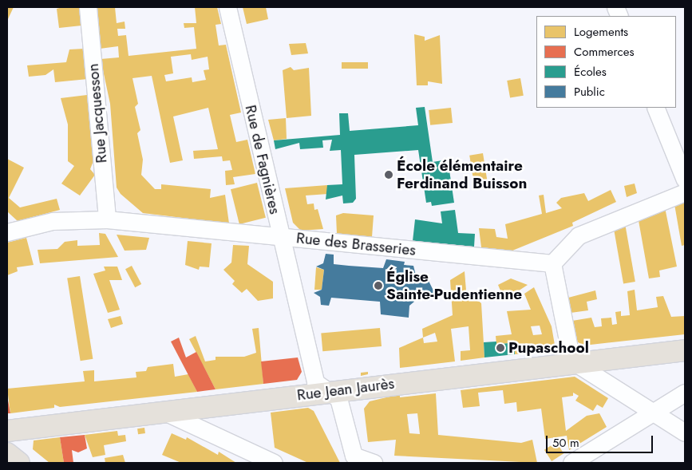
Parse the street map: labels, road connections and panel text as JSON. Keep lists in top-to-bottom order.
{
  "streets": {
    "main road": ["Rue Jean Jaurès"],
    "street": ["Rue Jacquesson", "Rue de Fagnières", "Rue des Brasseries"]
  },
  "crossings": [
    ["Rue Jacquesson", "Rue des Brasseries"],
    ["Rue de Fagnières", "Rue des Brasseries"],
    ["Rue de Fagnières", "Rue Jean Jaurès"]
  ],
  "places": ["École élémentaire Ferdinand Buisson", "Église Sainte-Pudentienne", "Pupaschool"],
  "legend": [
    "Logements",
    "Commerces",
    "Écoles",
    "Public"
  ],
  "scale_bar": "50 m"
}
